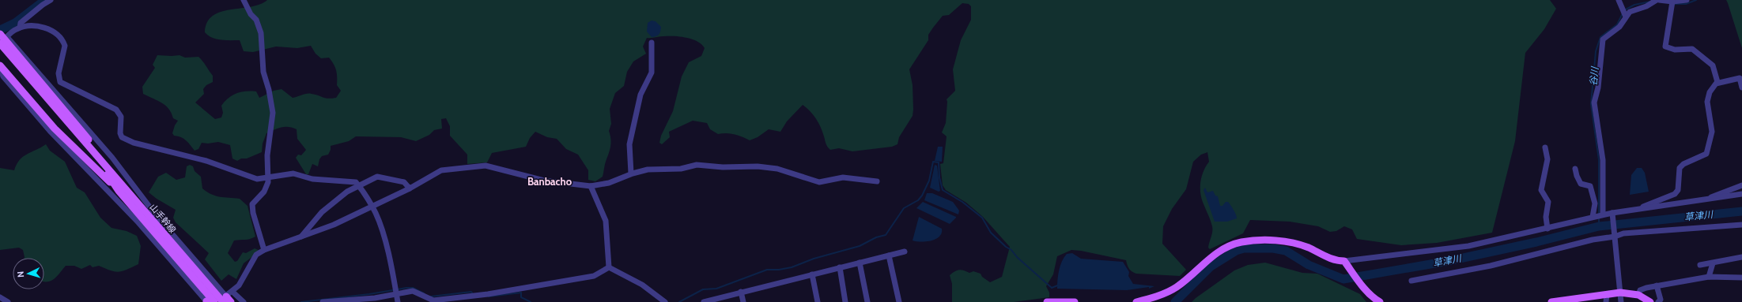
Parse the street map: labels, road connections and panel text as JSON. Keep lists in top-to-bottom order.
{
  "streets": {
    "main road": ["山手幹線"]
  },
  "districts": ["Banbacho"],
  "water": ["谷川", "草津川"],
  "north": "left"
}
